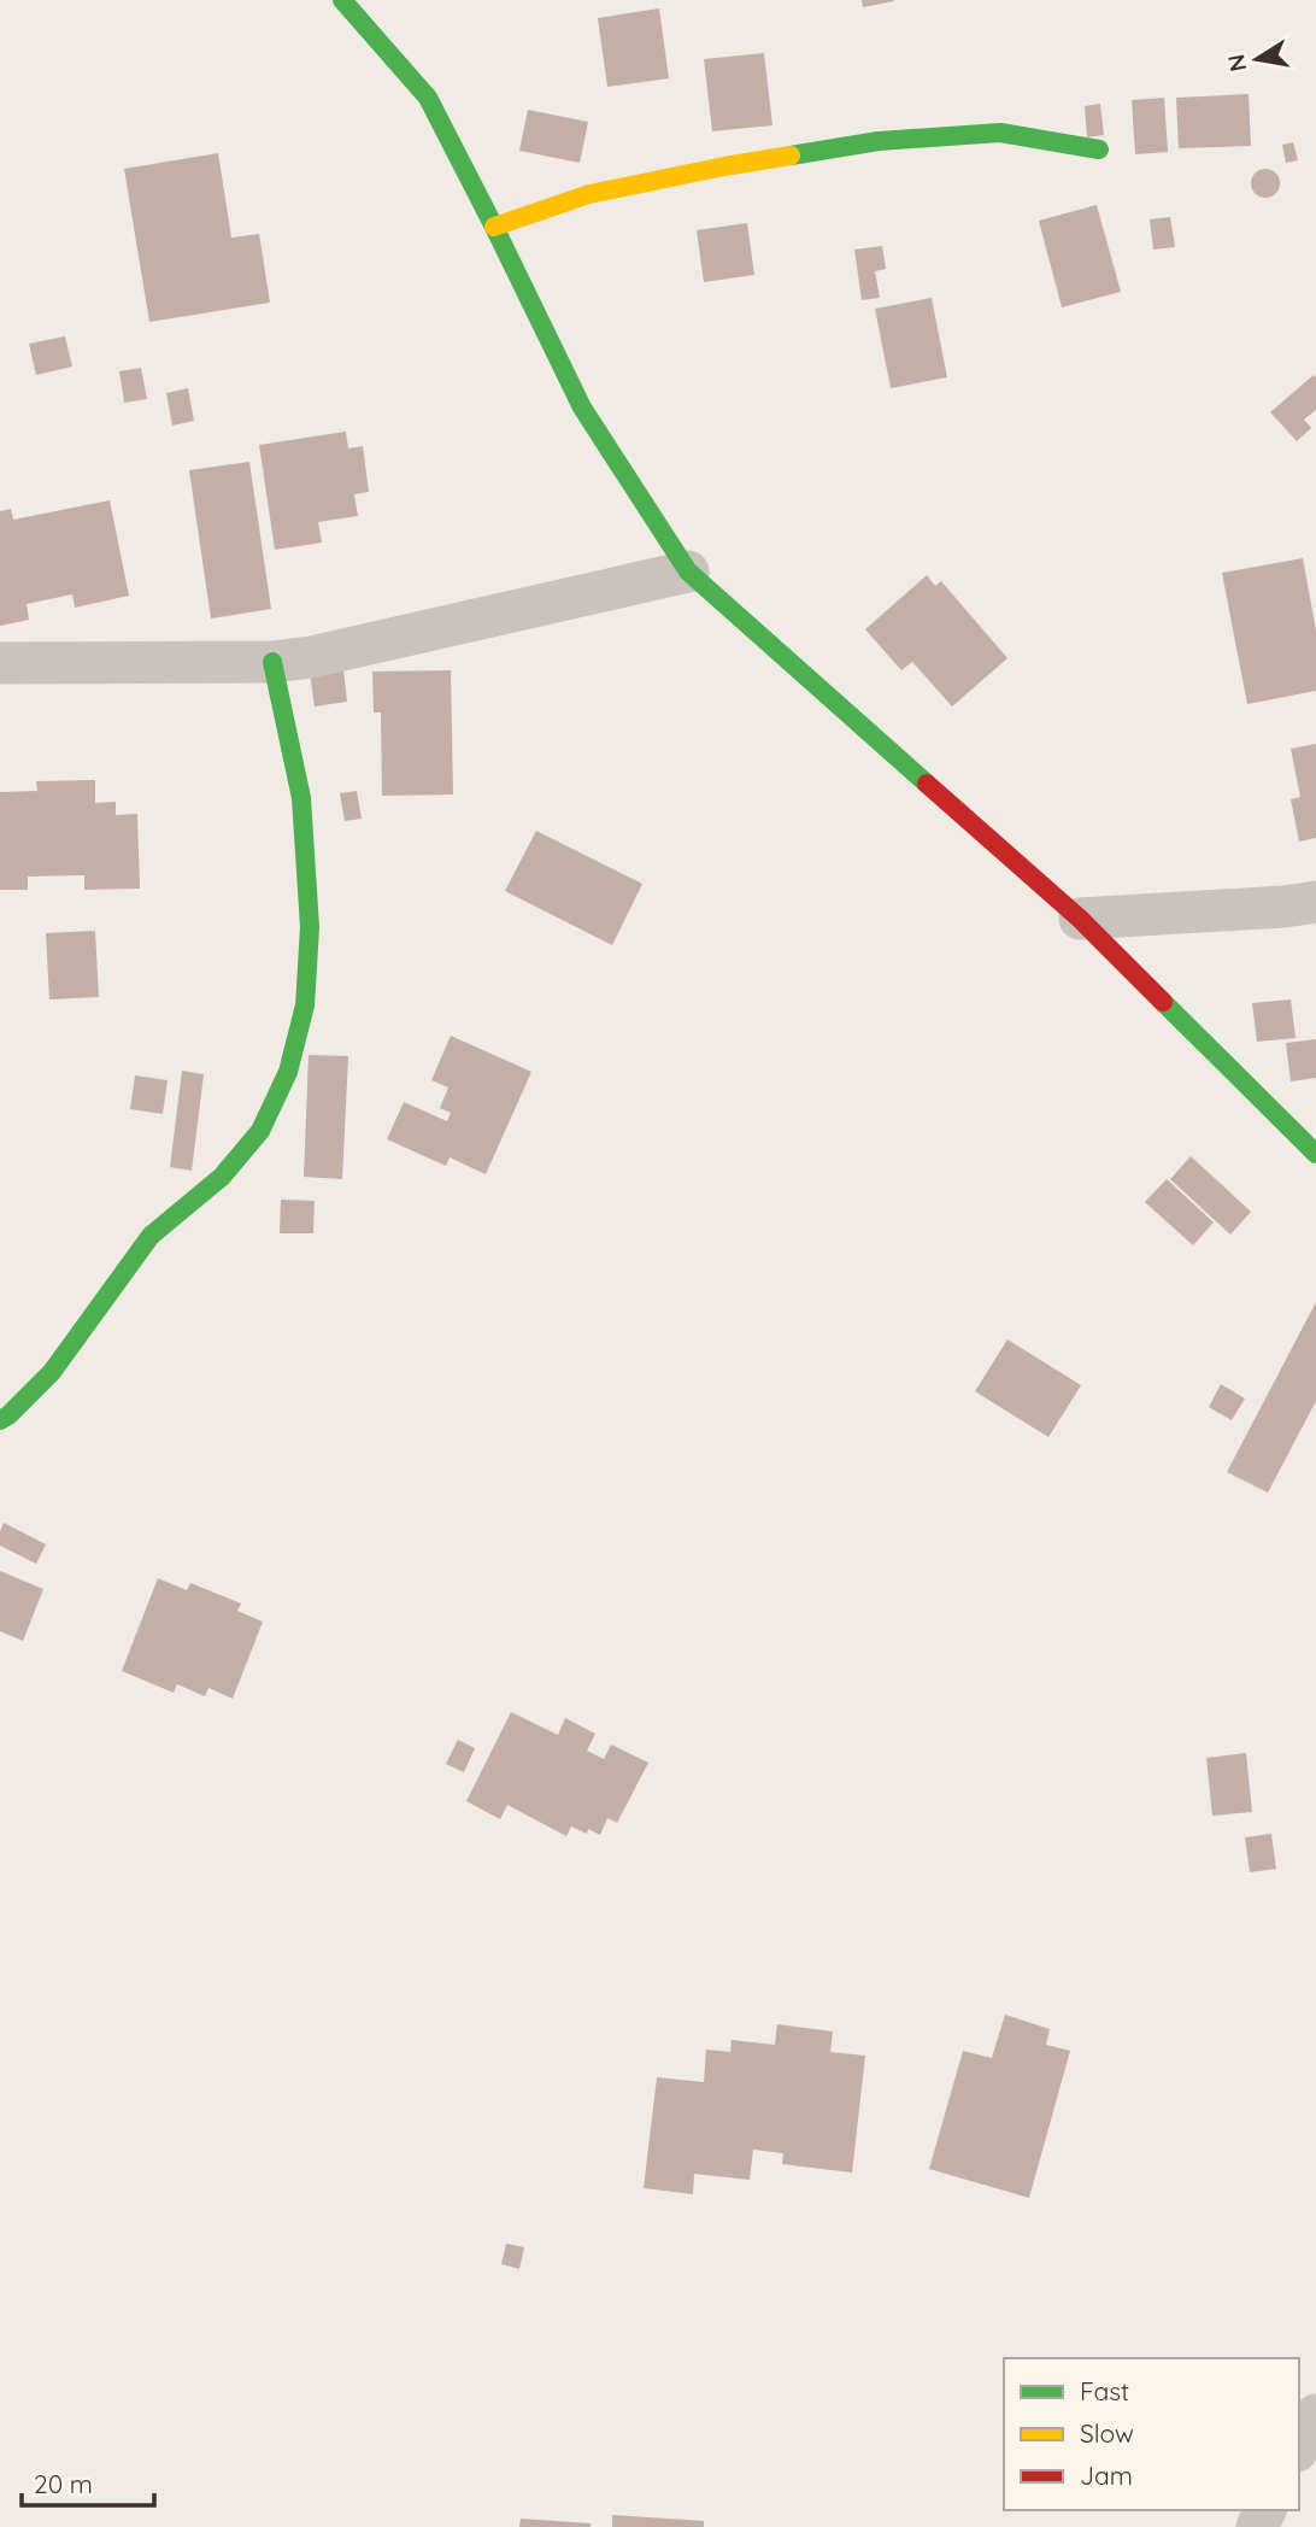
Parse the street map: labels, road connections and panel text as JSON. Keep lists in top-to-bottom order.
{
  "legend": ["Fast", "Slow", "Jam"],
  "scale_bar": "20 m",
  "north": "left"
}
